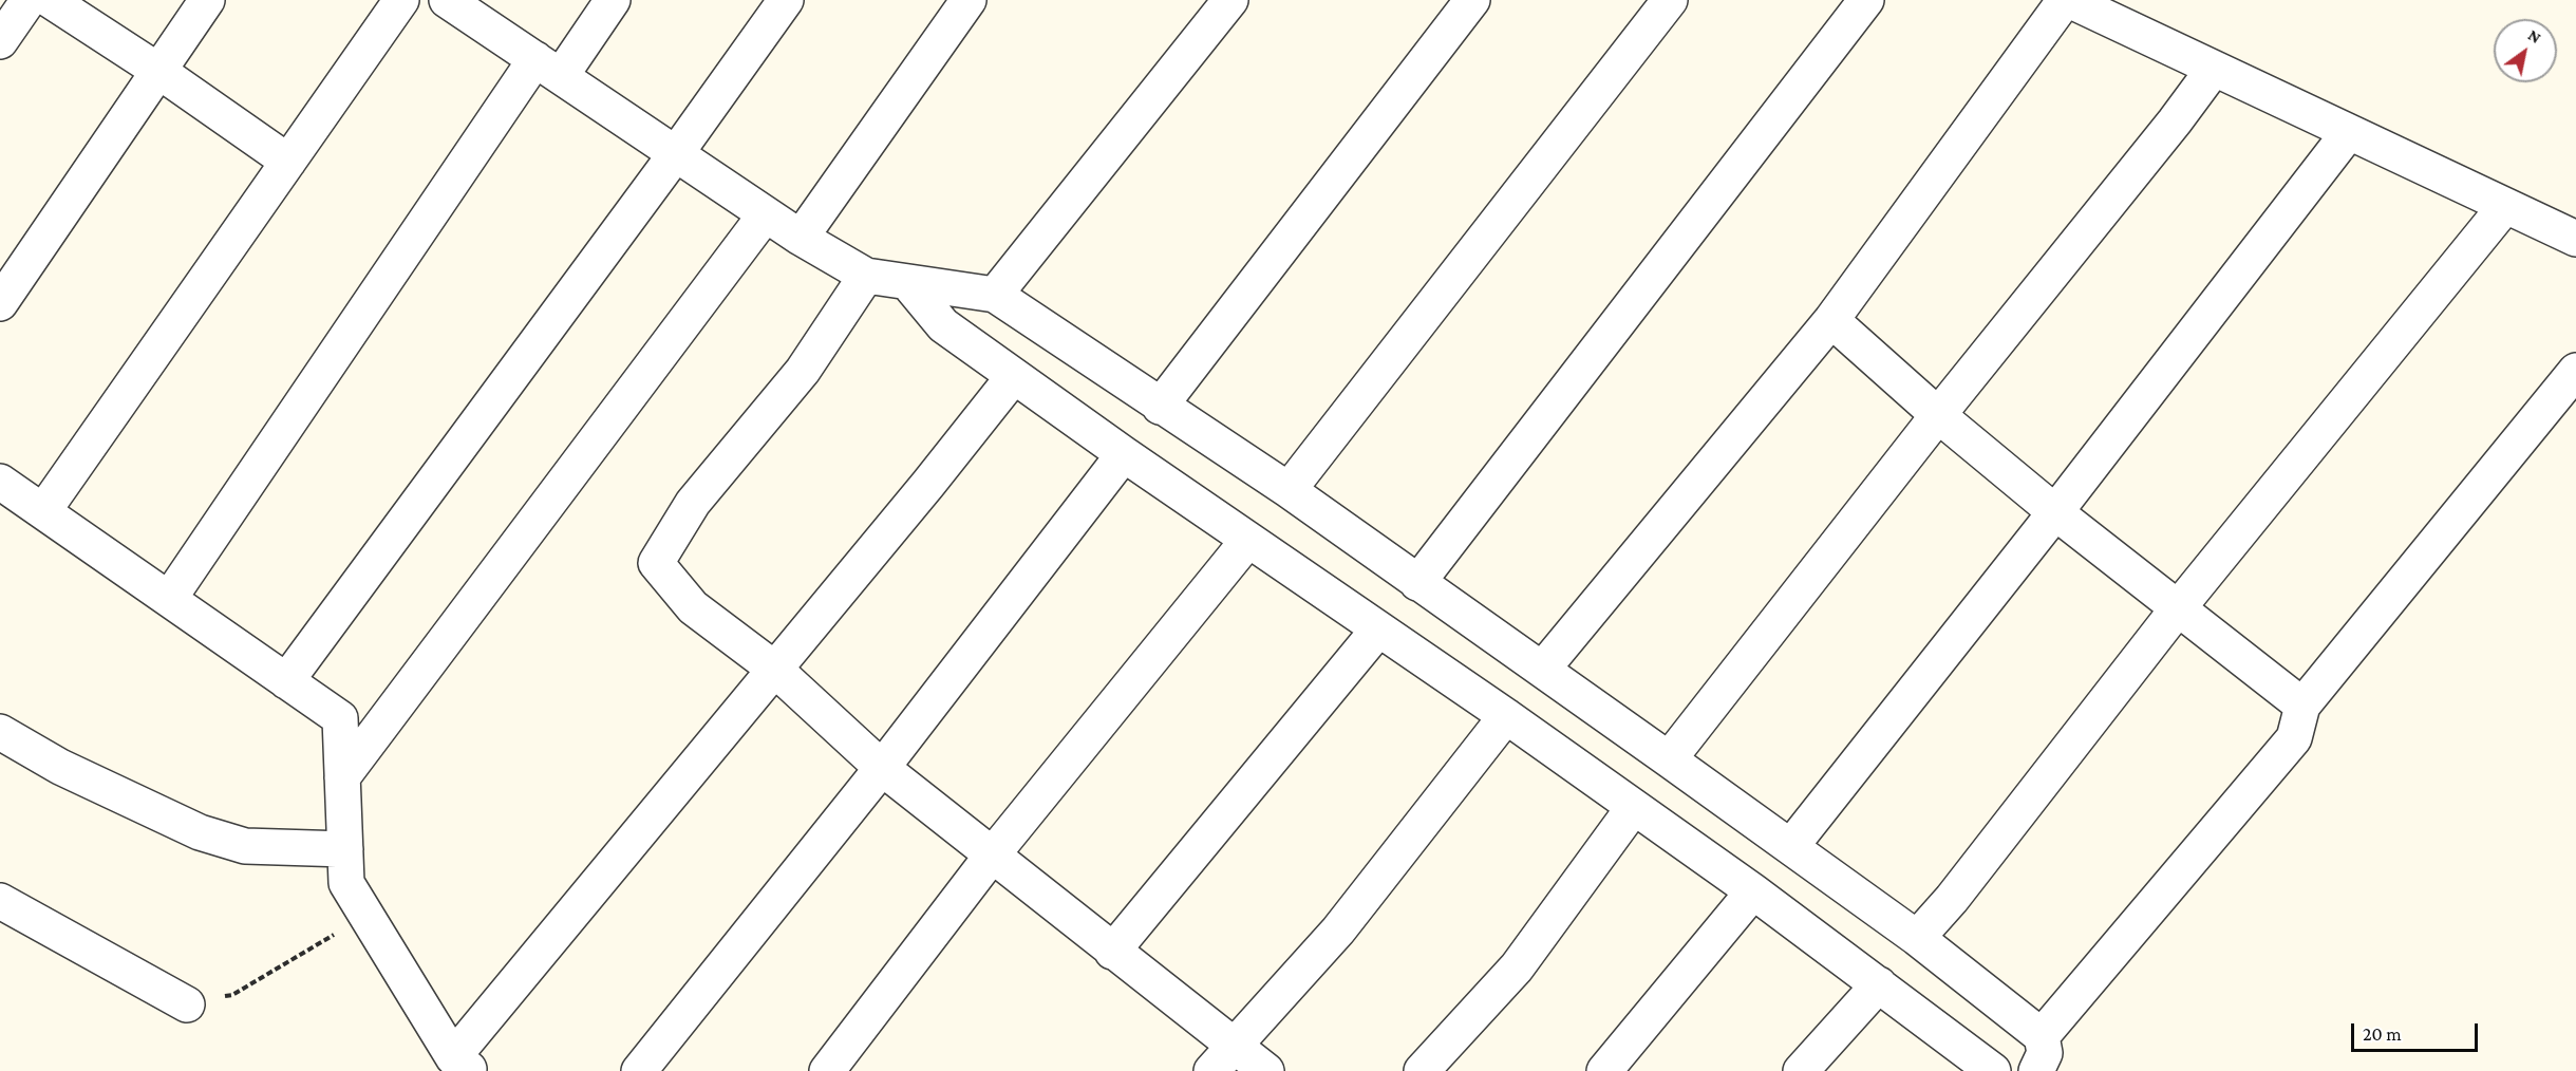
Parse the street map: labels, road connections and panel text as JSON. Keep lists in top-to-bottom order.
{
  "scale_bar": "20 m",
  "north": "top right"
}
